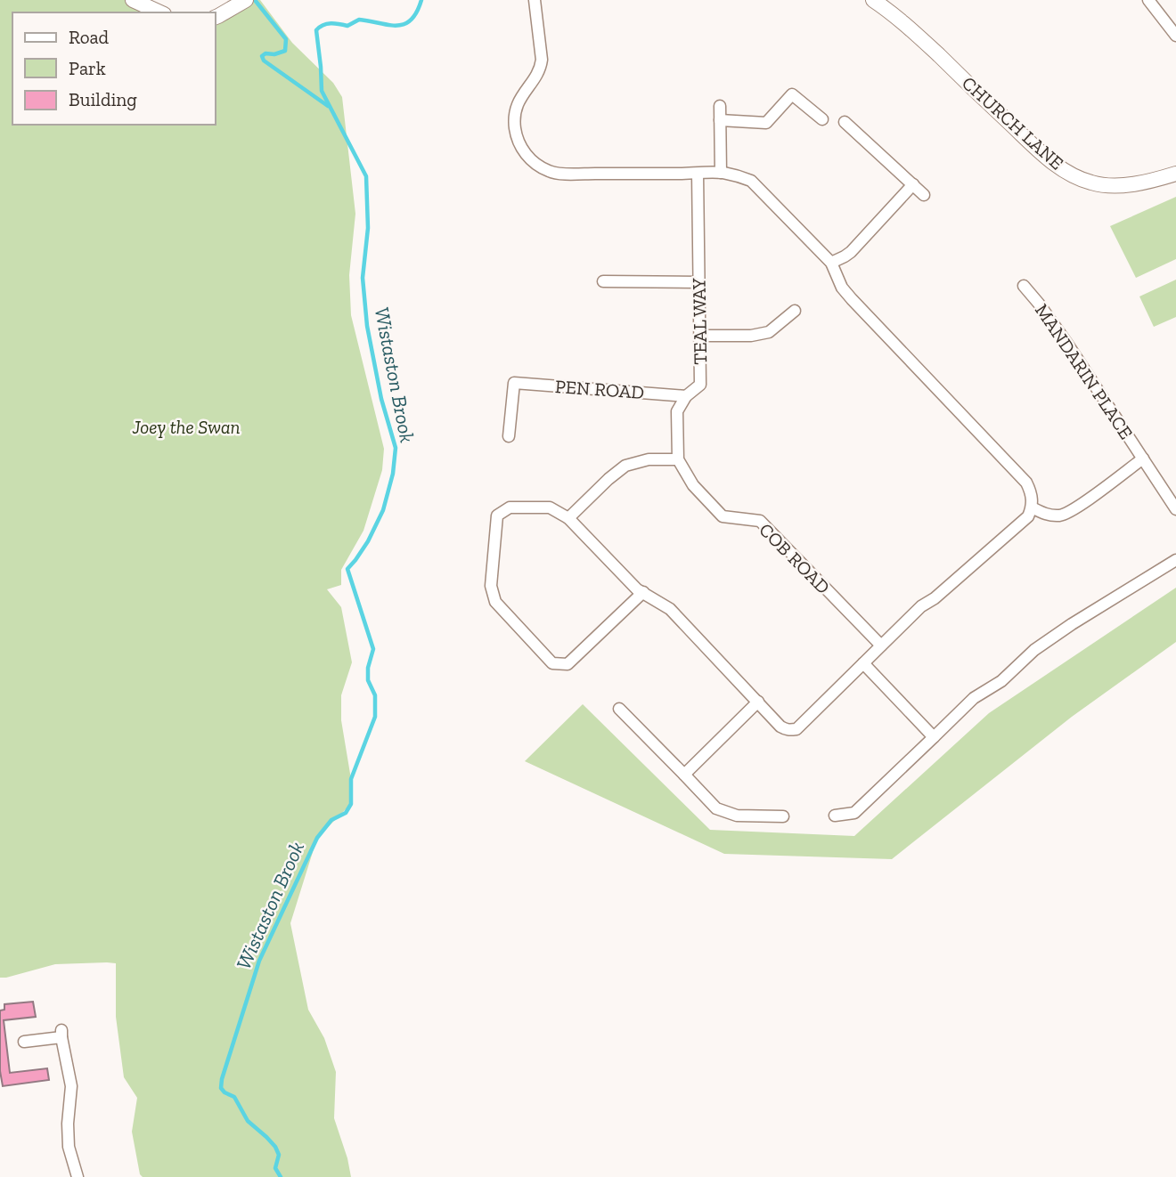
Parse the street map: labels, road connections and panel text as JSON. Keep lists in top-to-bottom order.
{
  "streets": {
    "street": [
      "CHURCH LANE",
      "TEAL WAY",
      "MANDARIN PLACE",
      "PEN ROAD",
      "COB ROAD"
    ]
  },
  "crossings": [
    ["TEAL WAY", "PEN ROAD"],
    ["TEAL WAY", "COB ROAD"]
  ],
  "water": ["Wistaston Brook"],
  "parks": ["Joey the Swan"],
  "legend": ["Road", "Park", "Building"]
}
